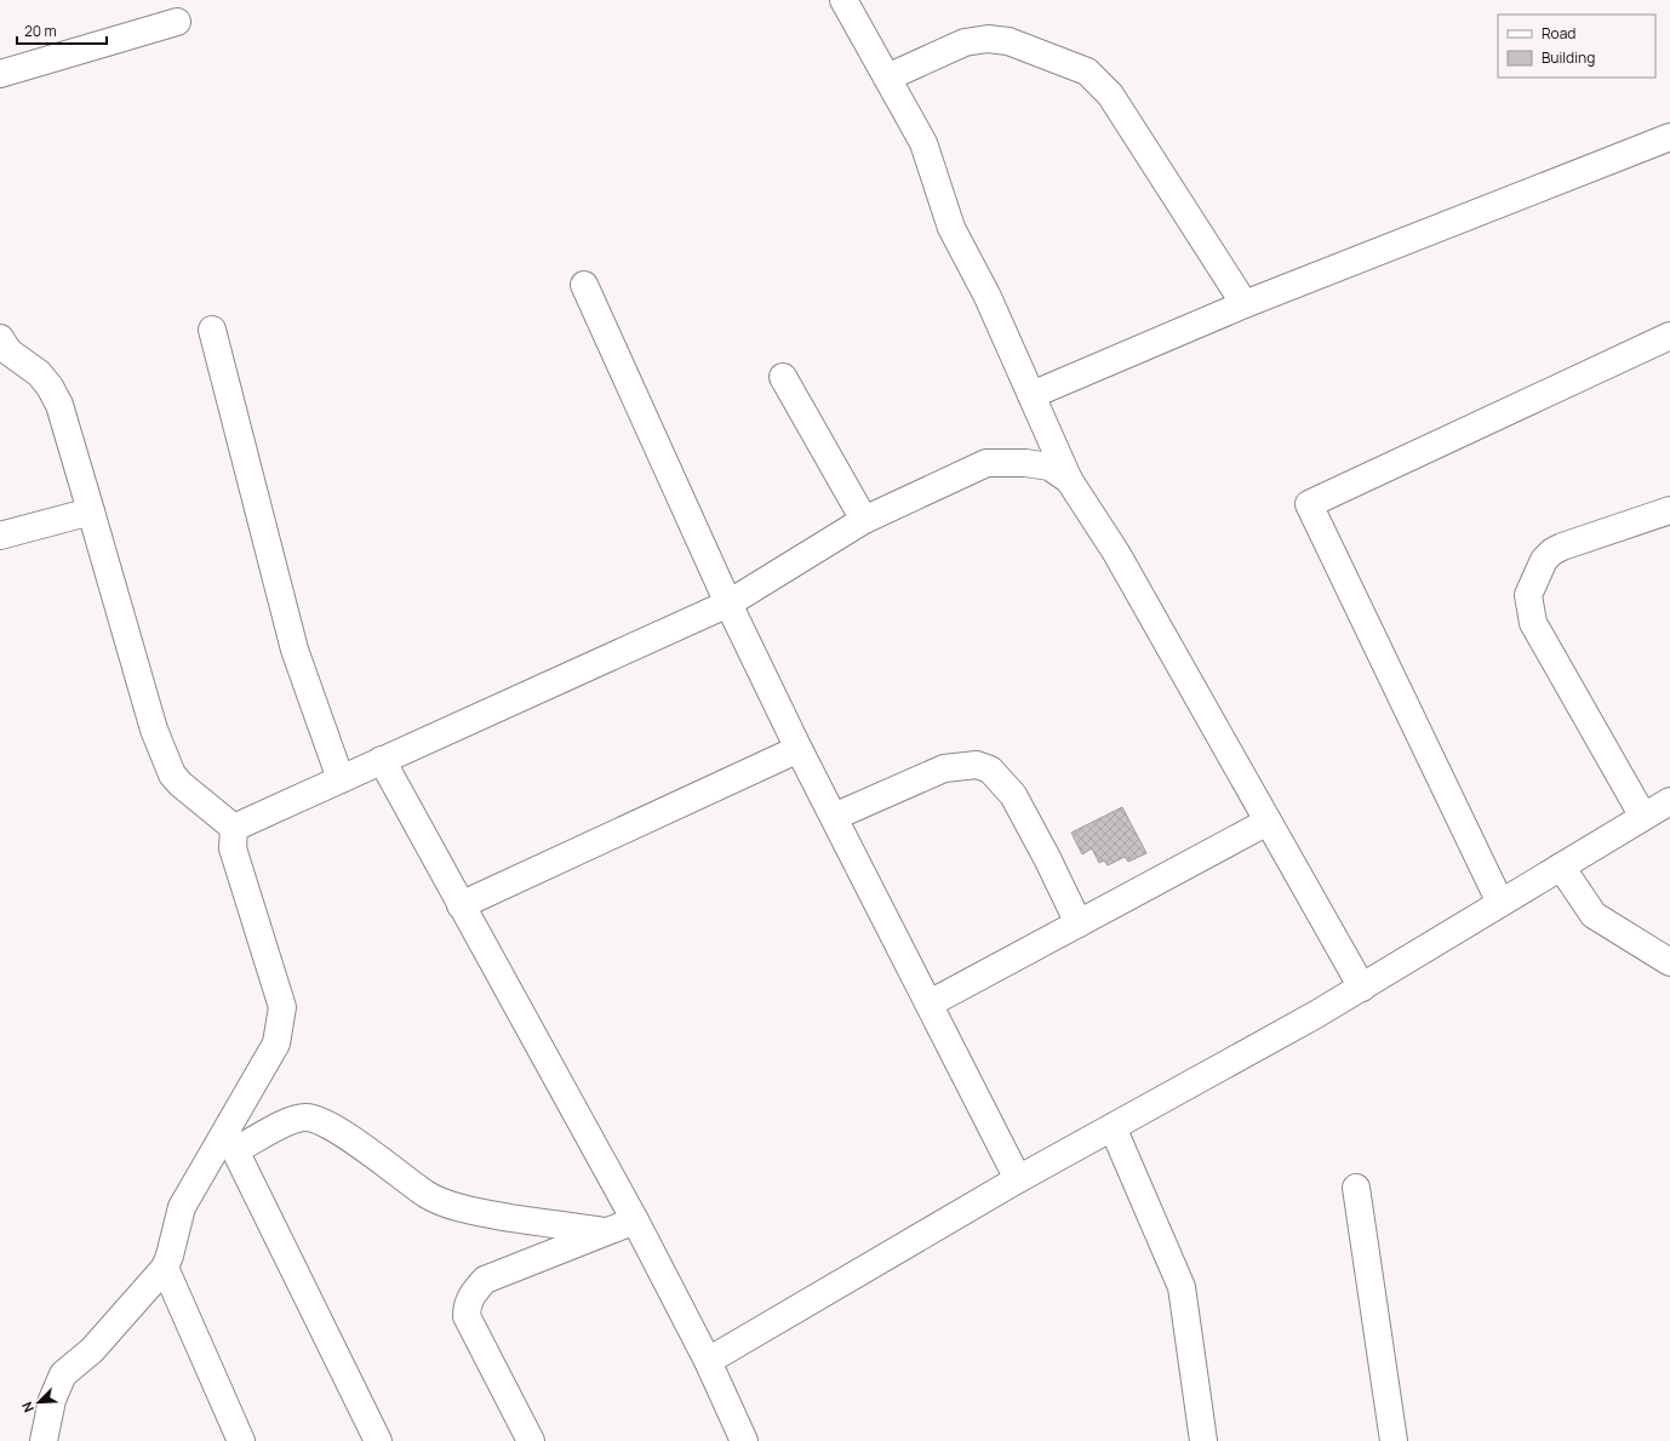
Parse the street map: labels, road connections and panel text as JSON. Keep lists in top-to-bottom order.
{
  "legend": ["Road", "Building"],
  "scale_bar": "20 m",
  "north": "bottom left"
}
